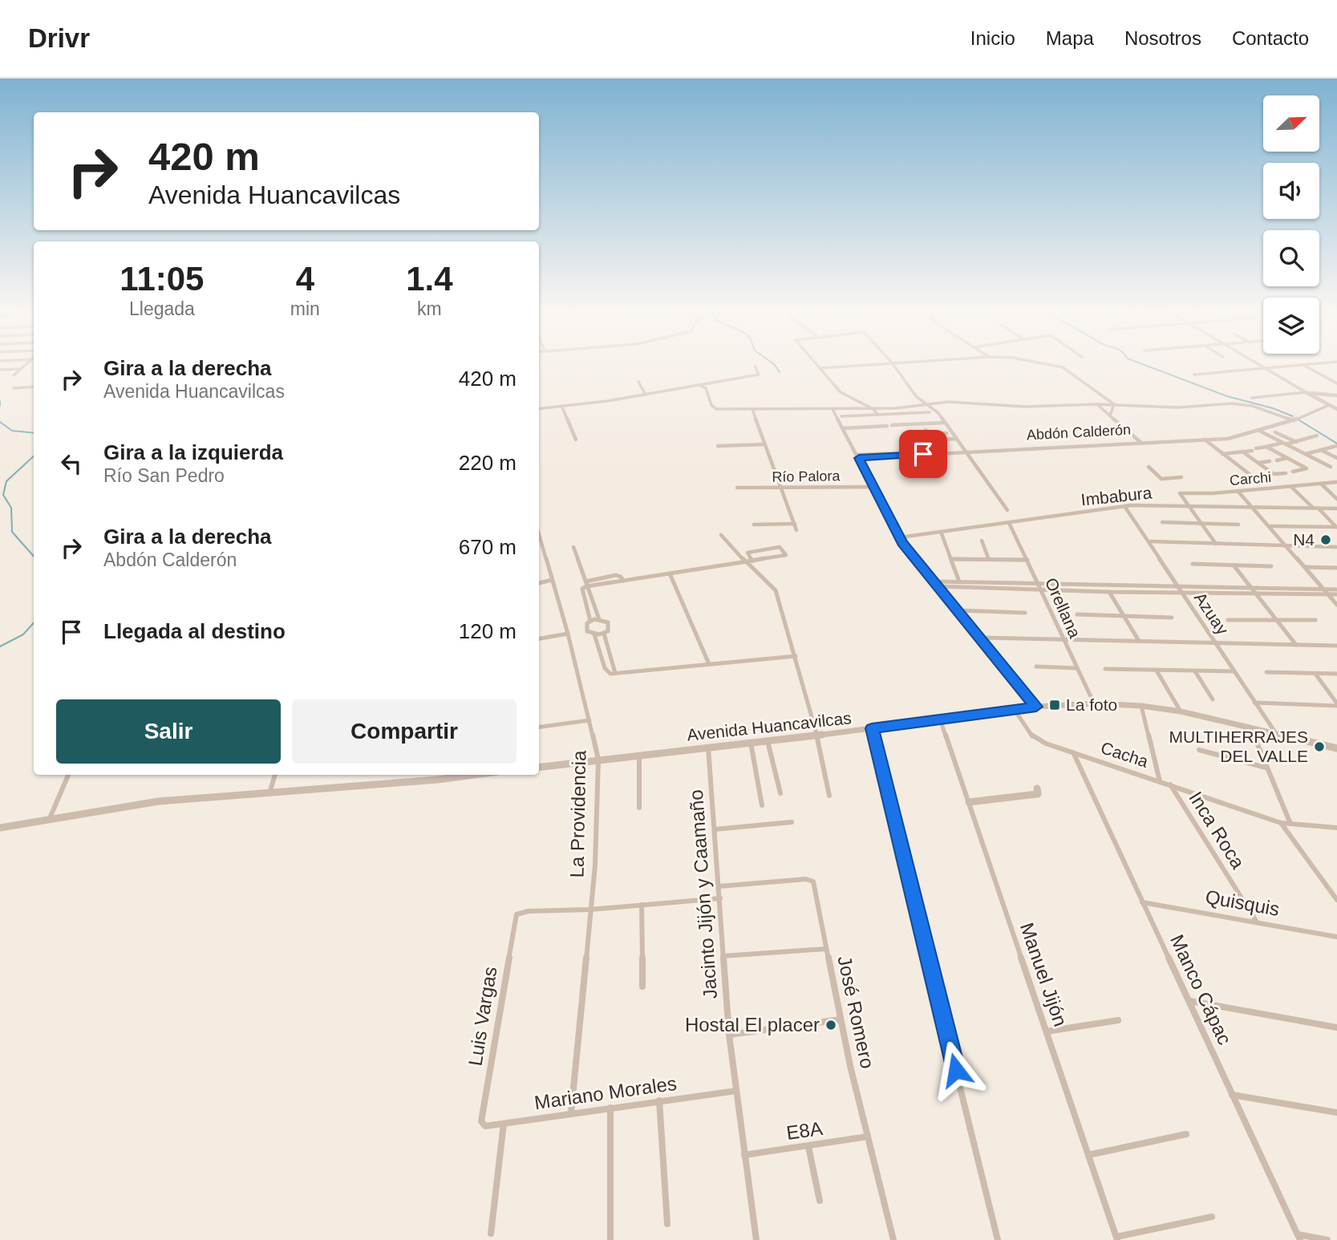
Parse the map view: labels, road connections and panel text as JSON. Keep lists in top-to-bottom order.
{
  "streets": {
    "street": [
      "Abdón Calderón",
      "Río Palora",
      "Carchi",
      "Imbabura",
      "Orellana",
      "Azuay",
      "Avenida Huancavilcas",
      "Cacha",
      "La Providencia",
      "Inca Roca",
      "Jacinto Jijón y Caamaño",
      "Quisquis",
      "Manuel Jijón",
      "Manco Cápac",
      "José Romero",
      "Luis Vargas",
      "Mariano Morales",
      "E8A"
    ]
  },
  "crossings": [
    ["Carchi", "Imbabura"],
    ["Imbabura", "Orellana"],
    ["Imbabura", "Azuay"],
    ["Orellana", "Avenida Huancavilcas"],
    ["Azuay", "Avenida Huancavilcas"],
    ["Avenida Huancavilcas", "Cacha"],
    ["Avenida Huancavilcas", "La Providencia"],
    ["Avenida Huancavilcas", "Jacinto Jijón y Caamaño"],
    ["Avenida Huancavilcas", "Manuel Jijón"],
    ["Cacha", "Inca Roca"],
    ["Cacha", "Manco Cápac"],
    ["La Providencia", "Luis Vargas"],
    ["La Providencia", "Mariano Morales"],
    ["Inca Roca", "Quisquis"],
    ["Jacinto Jijón y Caamaño", "José Romero"],
    ["Jacinto Jijón y Caamaño", "Mariano Morales"],
    ["Jacinto Jijón y Caamaño", "E8A"],
    ["Quisquis", "Manco Cápac"],
    ["José Romero", "E8A"],
    ["Luis Vargas", "Mariano Morales"]
  ],
  "places": {
    "other": ["N4", "MULTIHERRAJES DEL VALLE", "Hostal El placer"],
    "transit": ["La foto"]
  },
  "north": "top right",
  "page": {
    "header": "Drivr",
    "nav": [
      "Inicio",
      "Mapa",
      "Nosotros",
      "Contacto"
    ],
    "turn": ["420 m", "Avenida Huancavilcas"],
    "eta": [
      "11:05",
      "Llegada",
      "4",
      "min",
      "1.4",
      "km"
    ],
    "list": [
      {
        "name": "Gira a la derecha",
        "note": "Avenida Huancavilcas",
        "value": "420 m"
      },
      {
        "name": "Gira a la izquierda",
        "note": "Río San Pedro",
        "value": "220 m"
      },
      {
        "name": "Gira a la derecha",
        "note": "Abdón Calderón",
        "value": "670 m"
      },
      {
        "name": "Llegada al destino",
        "value": "120 m"
      }
    ],
    "buttons": ["Salir", "Compartir"]
  }
}
